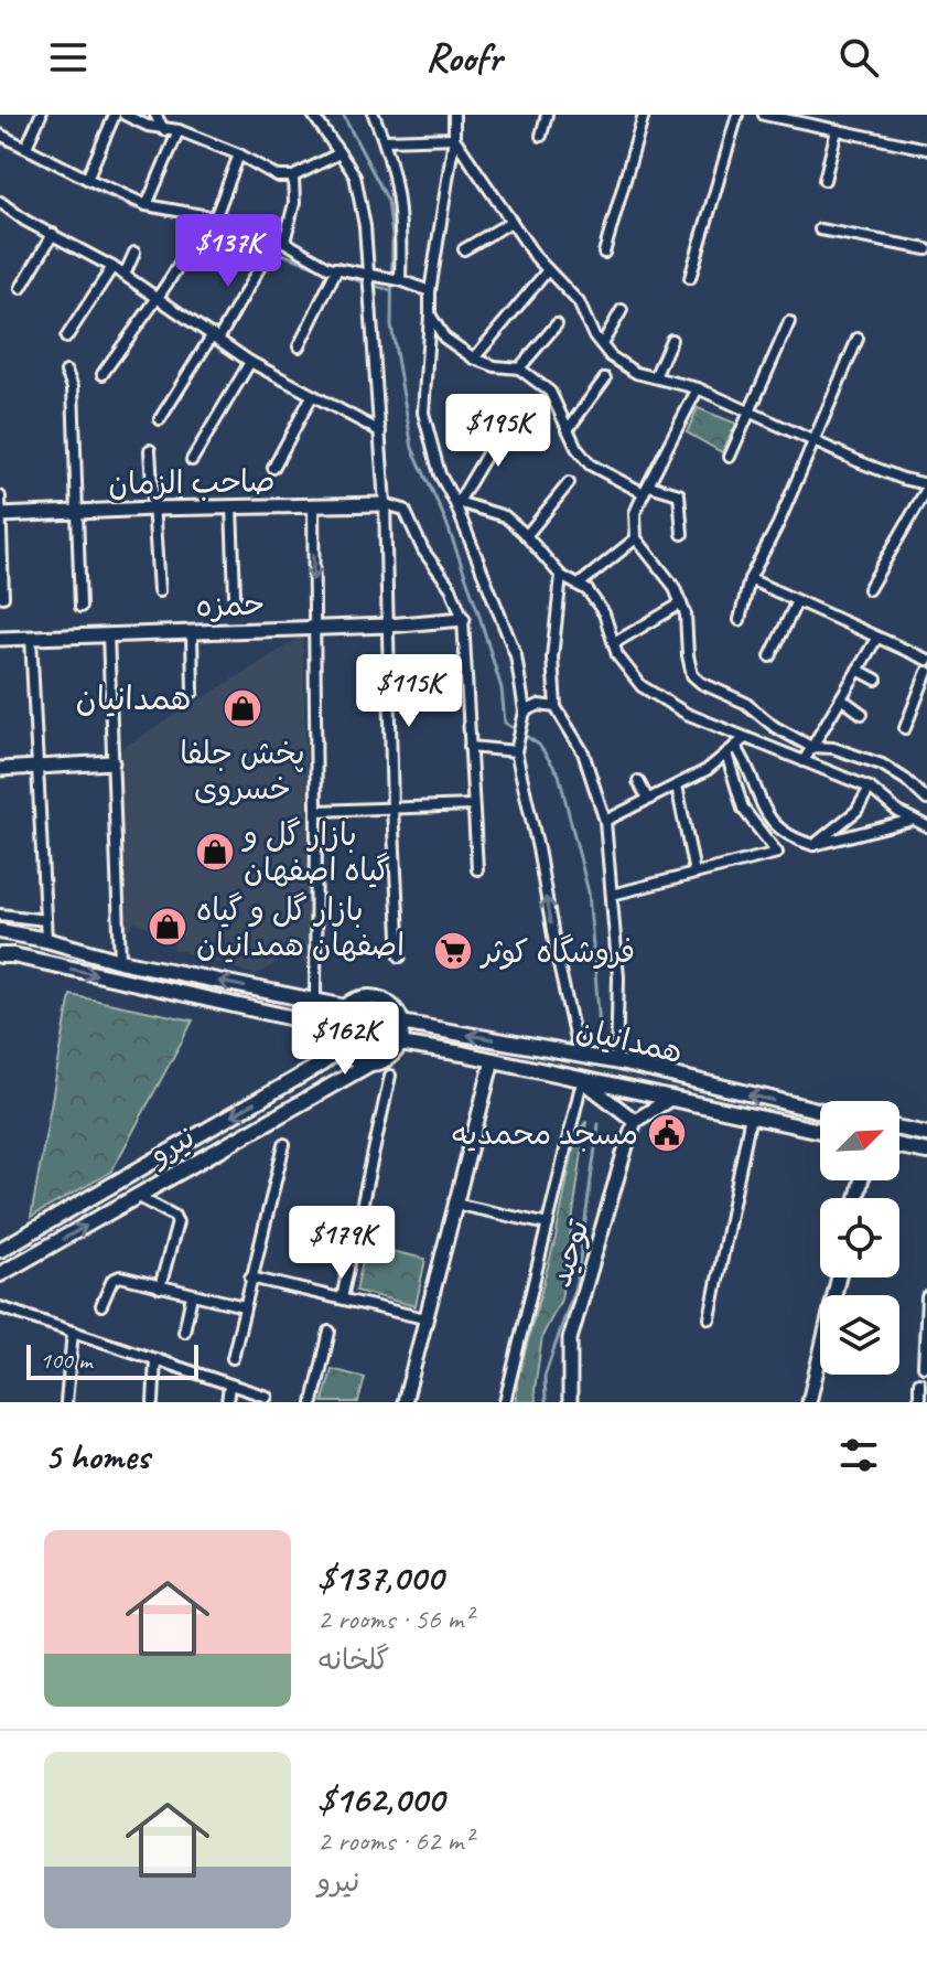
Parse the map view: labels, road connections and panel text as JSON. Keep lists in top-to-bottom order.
{
  "streets": {
    "main road": ["همدانیان", "نیرو"],
    "street": ["صاحب الزمان", "حمزه", "توحید"]
  },
  "crossings": [
    ["همدانیان", "نیرو"]
  ],
  "districts": ["همدانیان"],
  "places": {
    "shop": ["پخش جلفا خسروی", "بازار گل و گیاه اصفهان", "بازار گل و گیاه اصفهان همدانیان"],
    "supermarket": ["فروشگاه کوثر"],
    "public building": ["مسجد محمدیه"]
  },
  "scale_bar": "100 m",
  "north": "top right",
  "page": {
    "header": "Roofr",
    "price": [
      "$137K",
      "$195K",
      "$115K",
      "$162K",
      "$179K"
    ],
    "scale": "100 m",
    "heading": "5 homes",
    "list": [
      {
        "name": "$137,000",
        "note": "2 rooms · 56 m² · گلخانه"
      },
      {
        "name": "$162,000",
        "note": "2 rooms · 62 m² · نیرو"
      }
    ]
  }
}
